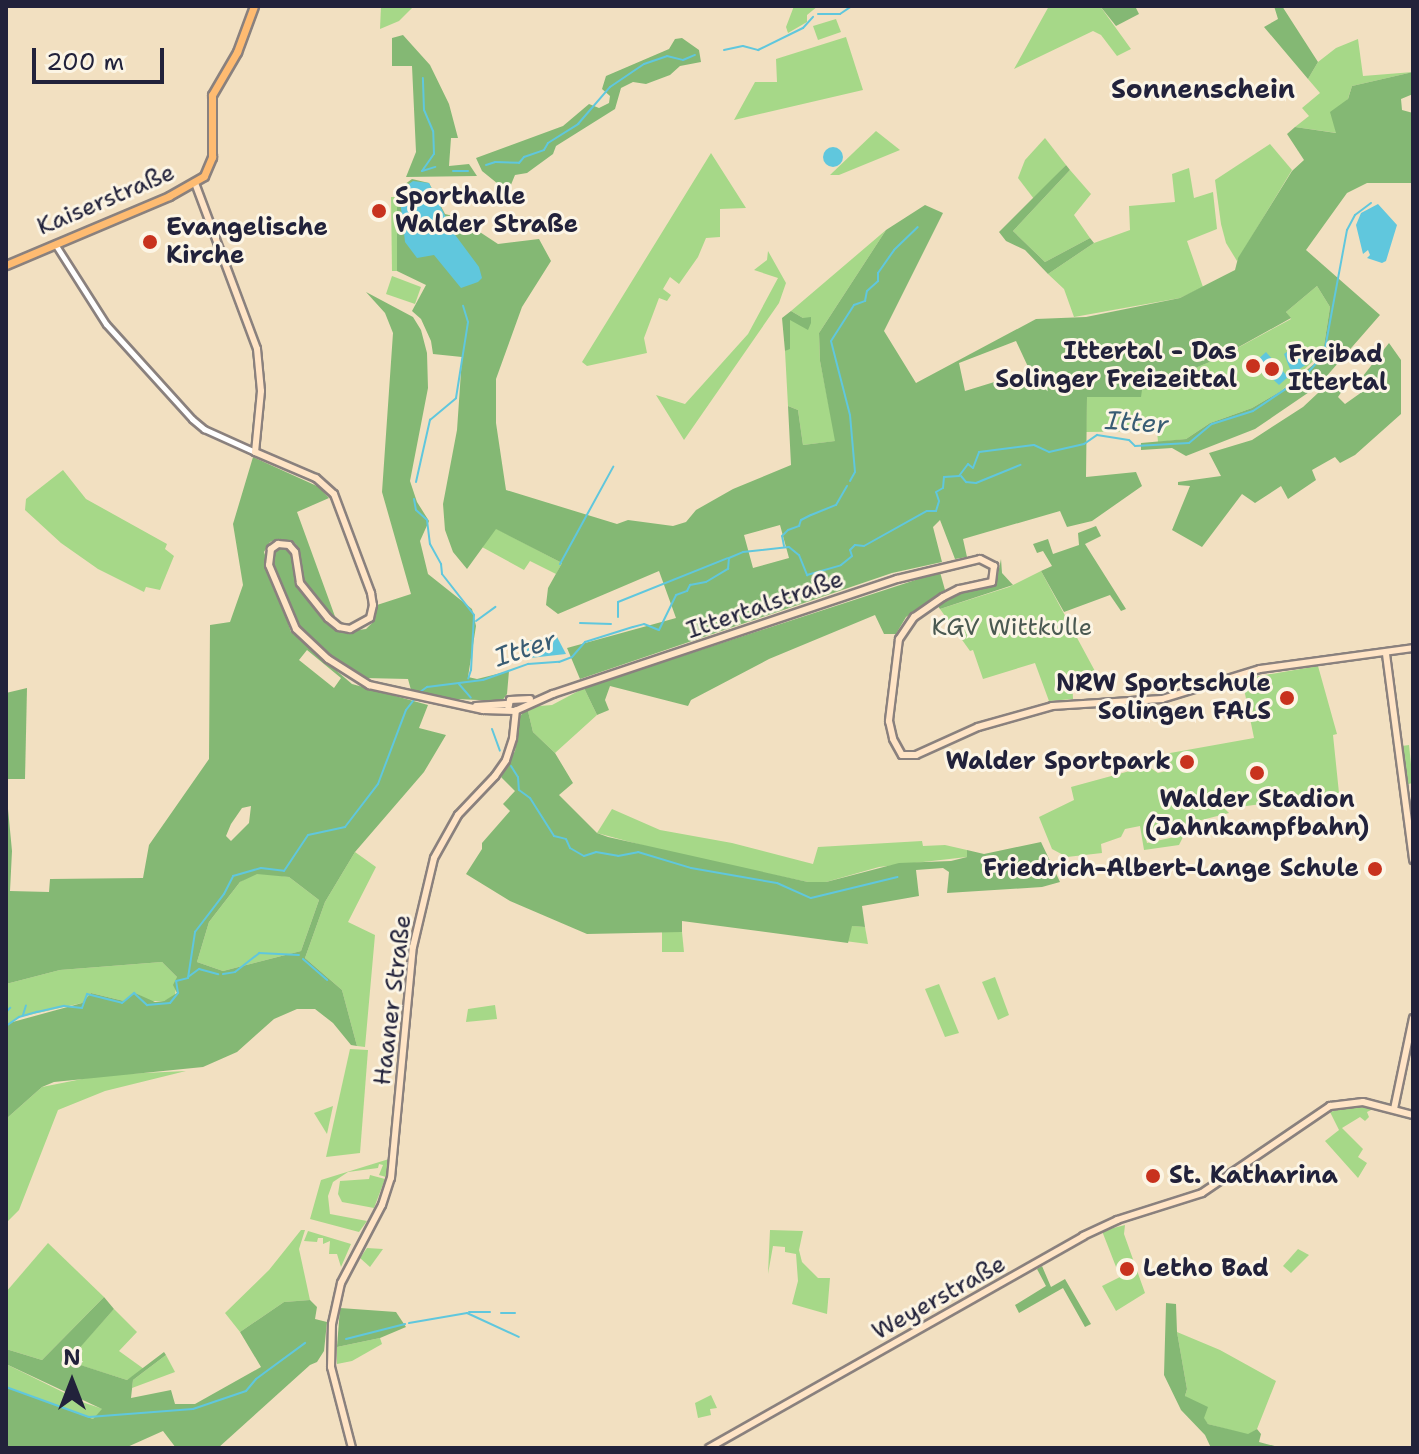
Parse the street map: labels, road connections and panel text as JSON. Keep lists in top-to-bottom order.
{
  "streets": {
    "main road": [
      "Kaiserstraße",
      "Ittertalstraße",
      "Haaner Straße",
      "Weyerstraße"
    ]
  },
  "crossings": [
    ["Ittertalstraße", "Haaner Straße"]
  ],
  "districts": ["Sonnenschein"],
  "water": ["Itter"],
  "parks": ["KGV Wittkulle"],
  "places": [
    "Sporthalle Walder Straße",
    "Evangelische Kirche",
    "Ittertal - Das Solinger Freizeittal",
    "Freibad Ittertal",
    "NRW Sportschule Solingen FALS",
    "Walder Sportpark",
    "Walder Stadion (Jahnkampfbahn)",
    "Friedrich-Albert-Lange Schule",
    "St. Katharina",
    "Letho Bad"
  ],
  "scale_bar": "200 m",
  "north": "top"
}
